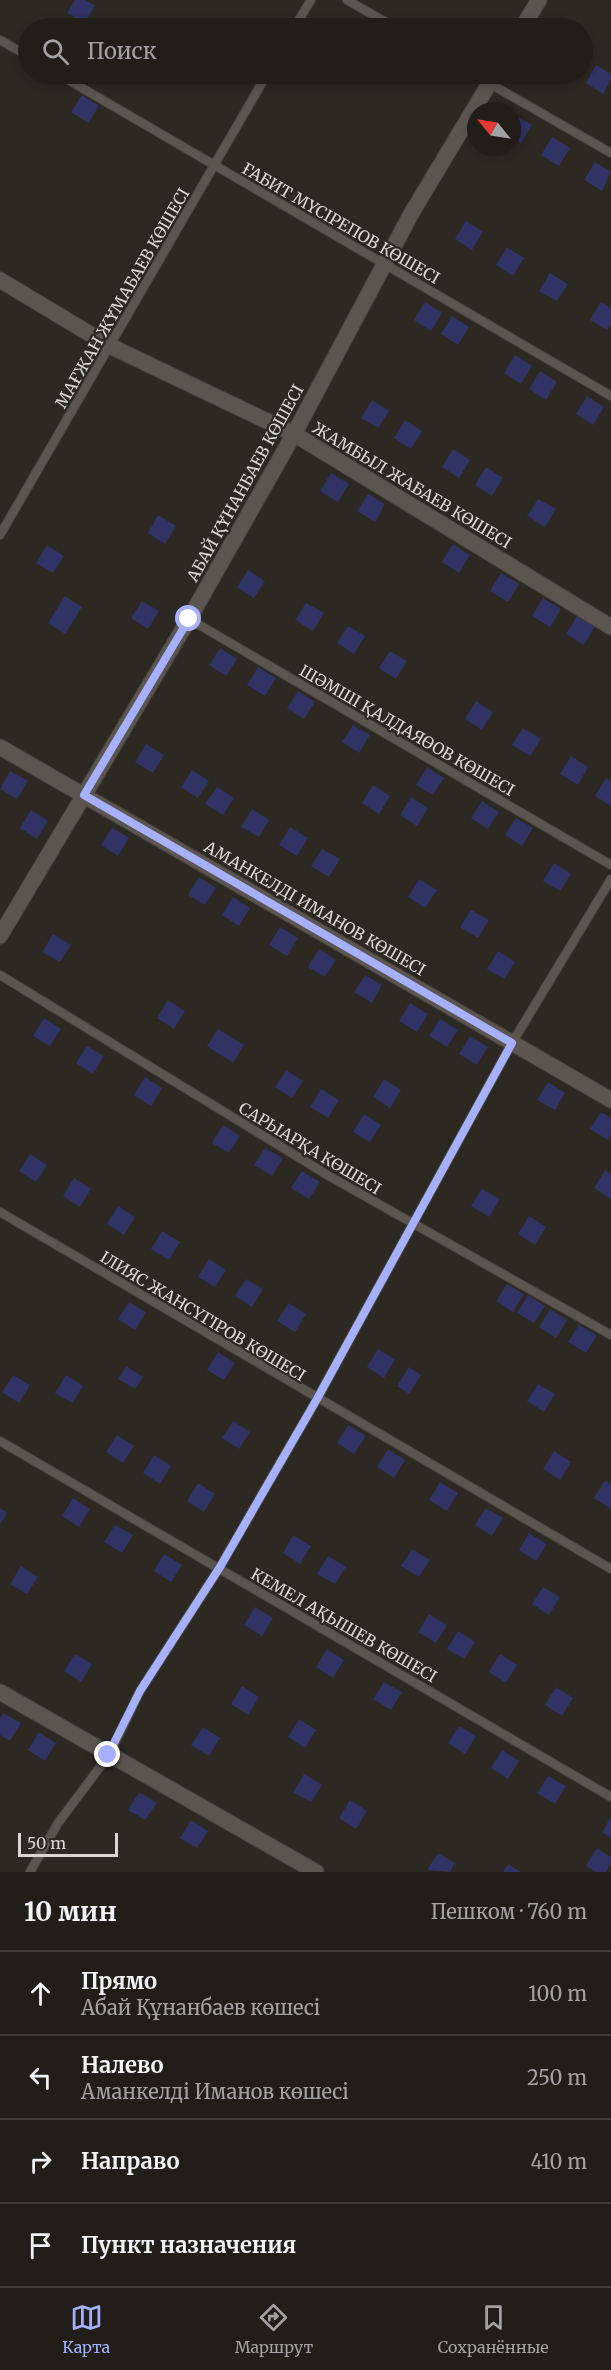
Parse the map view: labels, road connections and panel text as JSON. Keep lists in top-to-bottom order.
{
  "streets": {
    "street": ["АБАЙ ҚҰНАНБАЕВ КӨШЕСІ", "ЖАМБЫЛ ЖАБАЕВ КӨШЕСІ", "АМАНКЕЛДІ ИМАНОВ КӨШЕСІ"],
    "lane": [
      "ҒАБИТ МҮСІРЕПОВ КӨШЕСІ",
      "МАҒЖАН ЖҰМАБАЕВ КӨШЕСІ",
      "ШӘМШІ ҚАЛДАЯӨОВ КӨШЕСІ",
      "САРЫАРҚА КӨШЕСІ",
      "ІЛИЯС ЖАНСҮГІРОВ КӨШЕСІ",
      "КЕМЕЛ АҚЫШЕВ КӨШЕСІ"
    ]
  },
  "crossings": [
    ["ҒАБИТ МҮСІРЕПОВ КӨШЕСІ", "МАҒЖАН ЖҰМАБАЕВ КӨШЕСІ"],
    ["ҒАБИТ МҮСІРЕПОВ КӨШЕСІ", "АБАЙ ҚҰНАНБАЕВ КӨШЕСІ"],
    ["МАҒЖАН ЖҰМАБАЕВ КӨШЕСІ", "ЖАМБЫЛ ЖАБАЕВ КӨШЕСІ"],
    ["АБАЙ ҚҰНАНБАЕВ КӨШЕСІ", "ЖАМБЫЛ ЖАБАЕВ КӨШЕСІ"],
    ["АБАЙ ҚҰНАНБАЕВ КӨШЕСІ", "ШӘМШІ ҚАЛДАЯӨОВ КӨШЕСІ"],
    ["АБАЙ ҚҰНАНБАЕВ КӨШЕСІ", "АМАНКЕЛДІ ИМАНОВ КӨШЕСІ"]
  ],
  "scale_bar": "50 m",
  "north": "top left",
  "page": {
    "search": "Поиск",
    "scale": "50 m",
    "heading": ["10 мин", "Пешком · 760 m"],
    "list": [
      ["Прямо", "Абай Құнанбаев көшесі", "100 m"],
      ["Налево", "Аманкелді Иманов көшесі", "250 m"],
      ["Направо", "410 m"],
      "Пункт назначения"
    ],
    "nav": ["Карта", "Маршрут", "Сохранённые"]
  }
}
